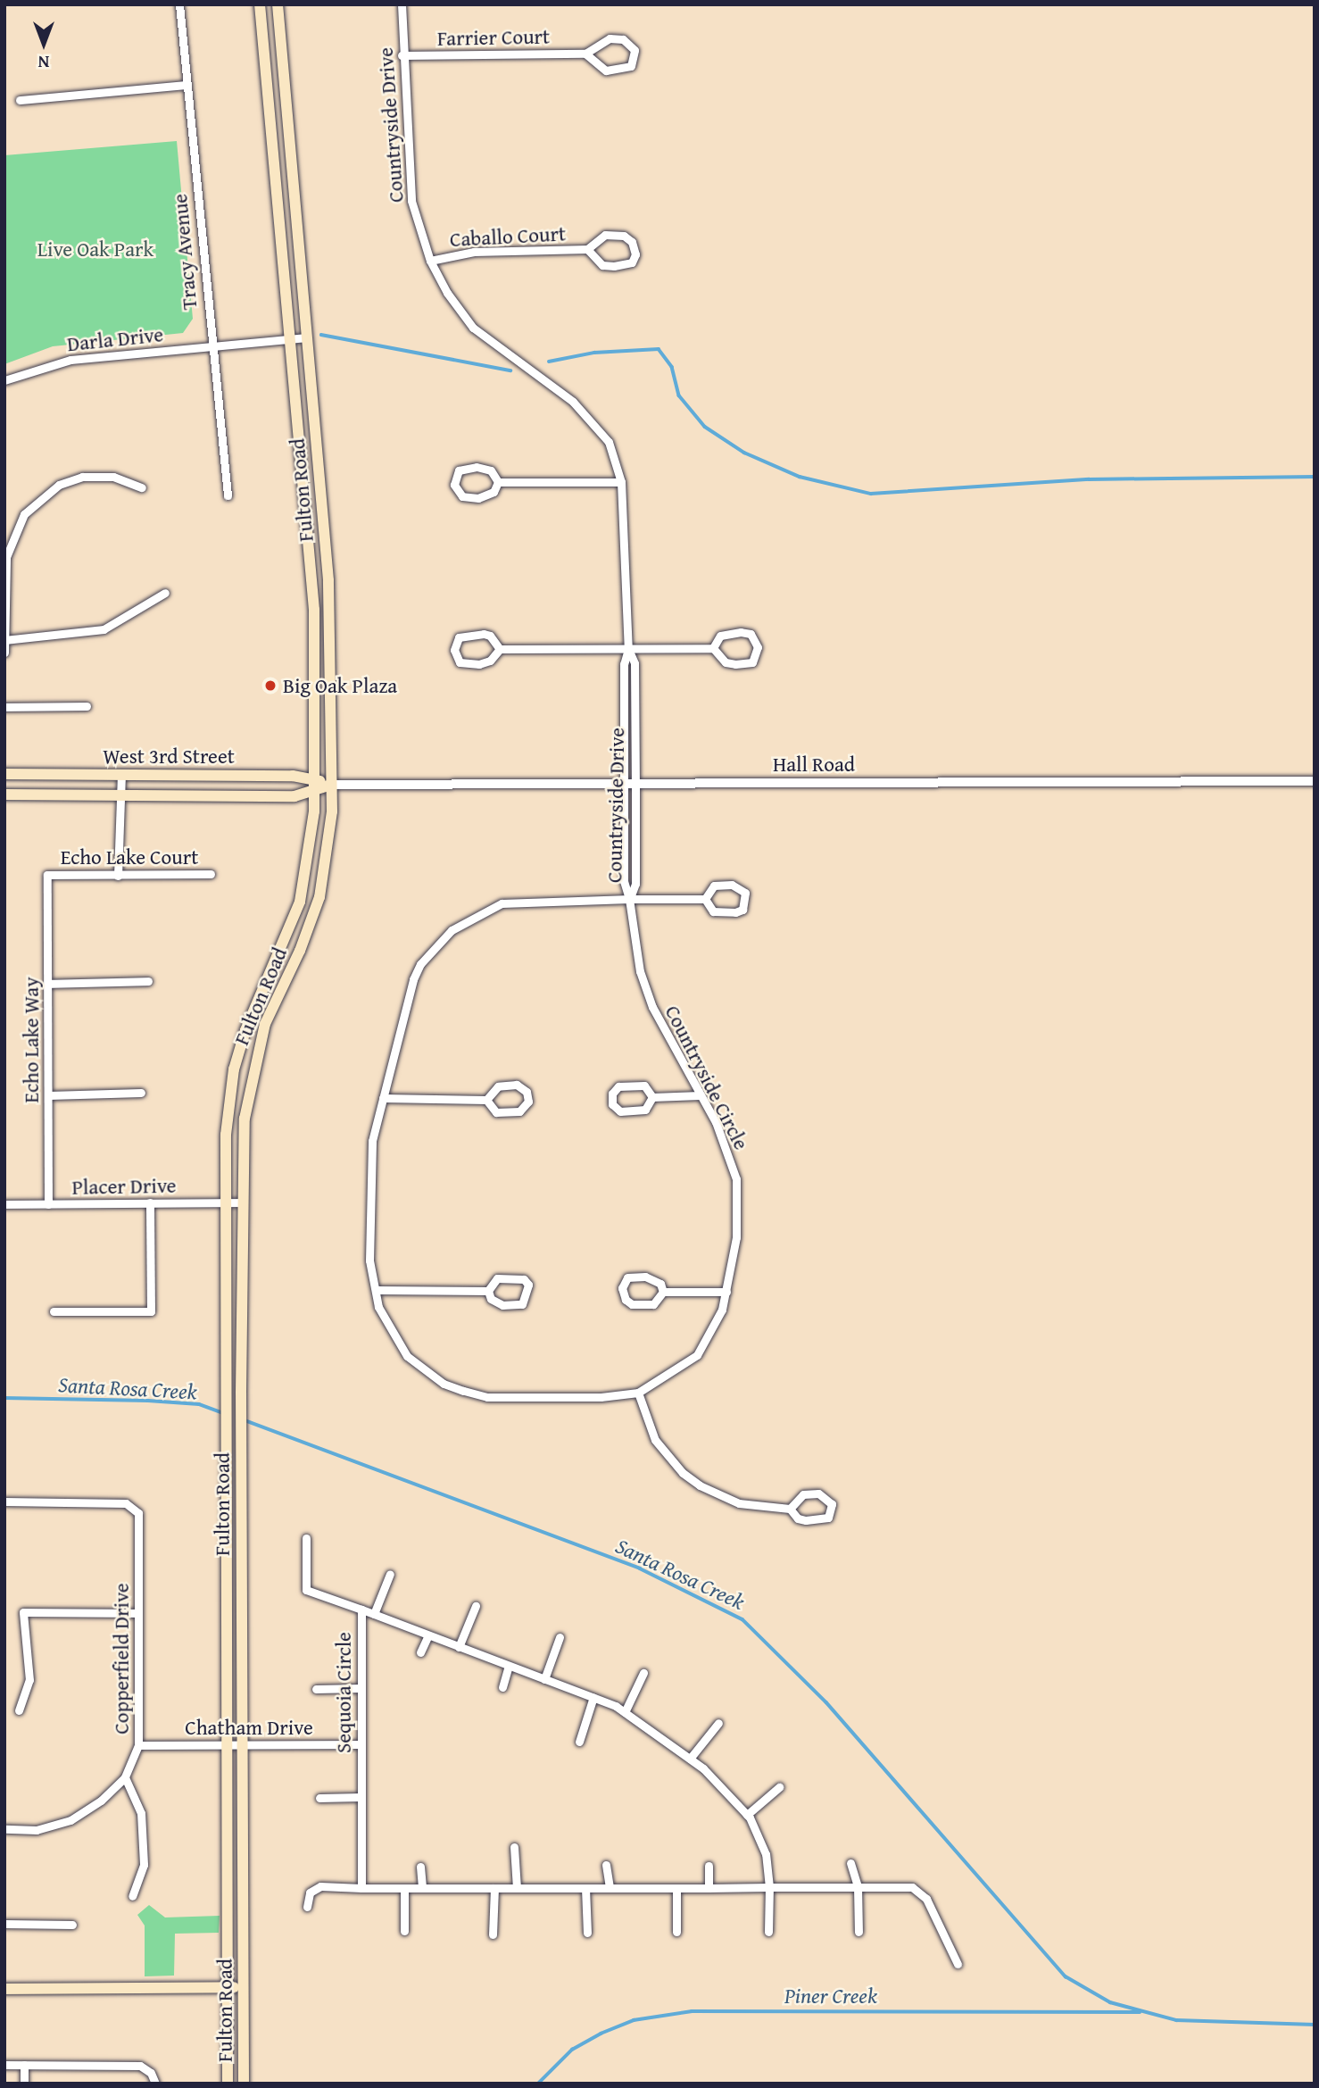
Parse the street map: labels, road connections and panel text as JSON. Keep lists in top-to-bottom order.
{
  "streets": {
    "main road": ["Fulton Road", "West 3rd Street"],
    "street": [
      "Farrier Court",
      "Countryside Drive",
      "Caballo Court",
      "Tracy Avenue",
      "Darla Drive",
      "Hall Road",
      "Echo Lake Court",
      "Echo Lake Way",
      "Countryside Circle",
      "Placer Drive",
      "Copperfield Drive",
      "Sequoia Circle",
      "Chatham Drive"
    ]
  },
  "crossings": [
    ["Farrier Court", "Countryside Drive"],
    ["Countryside Drive", "Caballo Court"],
    ["Countryside Drive", "Hall Road"],
    ["Countryside Drive", "Countryside Circle"],
    ["Tracy Avenue", "Darla Drive"],
    ["Darla Drive", "Fulton Road"],
    ["Fulton Road", "West 3rd Street"],
    ["Fulton Road", "Hall Road"],
    ["Fulton Road", "Placer Drive"],
    ["Fulton Road", "Chatham Drive"],
    ["West 3rd Street", "Hall Road"],
    ["Echo Lake Court", "Echo Lake Way"],
    ["Echo Lake Way", "Placer Drive"],
    ["Copperfield Drive", "Chatham Drive"],
    ["Sequoia Circle", "Chatham Drive"]
  ],
  "water": ["Santa Rosa Creek", "Piner Creek"],
  "parks": ["Live Oak Park"],
  "places": ["Big Oak Plaza"],
  "north": "bottom"
}
